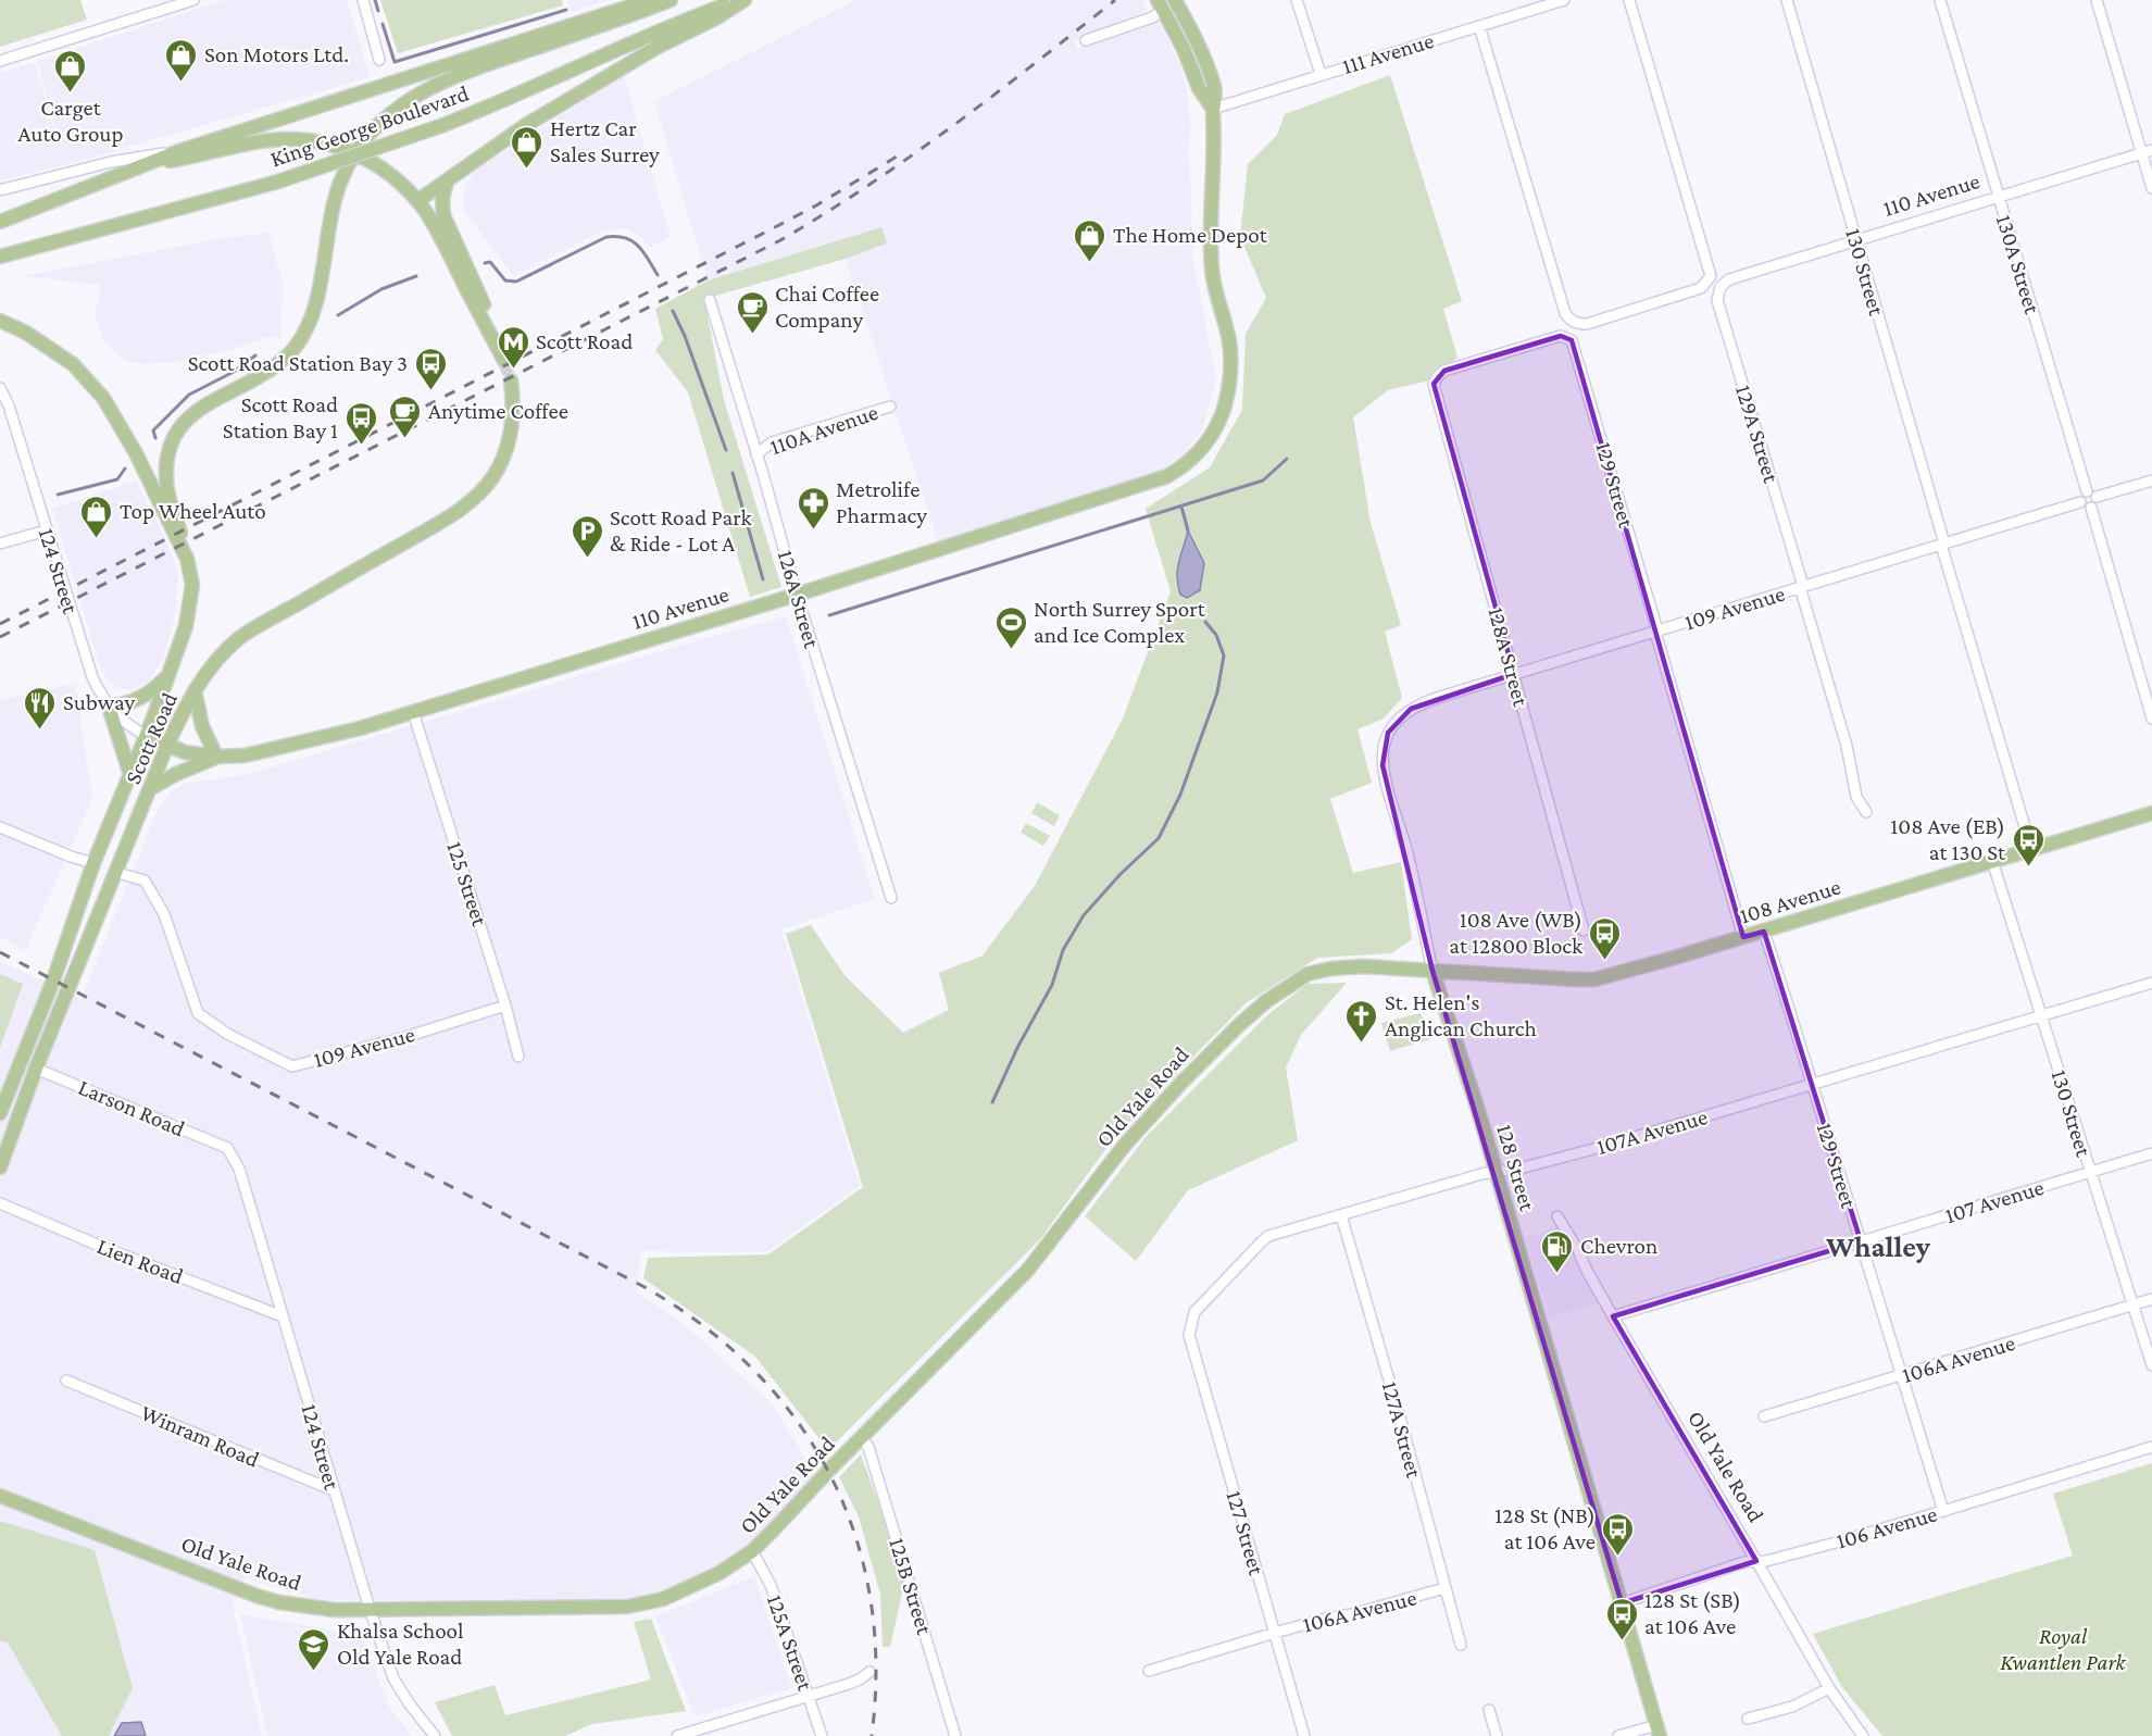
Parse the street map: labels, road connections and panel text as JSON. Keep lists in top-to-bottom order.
{
  "streets": {
    "main road": [
      "King George Boulevard",
      "110 Avenue",
      "Scott Road",
      "108 Avenue",
      "Old Yale Road",
      "128 Street"
    ],
    "street": [
      "111 Avenue",
      "130A Street",
      "130 Street",
      "110A Avenue",
      "129A Street",
      "129 Street",
      "124 Street",
      "126A Street",
      "109 Avenue",
      "128A Street",
      "125 Street",
      "Larson Road",
      "107A Avenue",
      "107 Avenue",
      "Lien Road",
      "106A Avenue",
      "127A Street",
      "Winram Road",
      "106 Avenue",
      "127 Street",
      "125B Street",
      "125A Street"
    ]
  },
  "crossings": [
    ["111 Avenue", "110 Avenue"],
    ["110 Avenue", "130A Street"],
    ["110 Avenue", "130 Street"],
    ["110 Avenue", "129A Street"],
    ["110 Avenue", "124 Street"],
    ["110 Avenue", "126A Street"],
    ["110 Avenue", "Scott Road"],
    ["110 Avenue", "125 Street"],
    ["130A Street", "109 Avenue"],
    ["130 Street", "109 Avenue"],
    ["130 Street", "108 Avenue"],
    ["130 Street", "107A Avenue"],
    ["130 Street", "107 Avenue"],
    ["130 Street", "106A Avenue"],
    ["110A Avenue", "126A Street"],
    ["129A Street", "109 Avenue"],
    ["129 Street", "109 Avenue"],
    ["129 Street", "128A Street"],
    ["129 Street", "108 Avenue"],
    ["129 Street", "107A Avenue"],
    ["129 Street", "107 Avenue"],
    ["129 Street", "106A Avenue"],
    ["129 Street", "106 Avenue"],
    ["124 Street", "Scott Road"],
    ["124 Street", "Old Yale Road"],
    ["124 Street", "Larson Road"],
    ["124 Street", "Lien Road"],
    ["124 Street", "Winram Road"],
    ["109 Avenue", "128A Street"],
    ["109 Avenue", "Scott Road"],
    ["109 Avenue", "125 Street"],
    ["109 Avenue", "128 Street"],
    ["Scott Road", "Larson Road"],
    ["108 Avenue", "Old Yale Road"],
    ["108 Avenue", "128 Street"],
    ["Old Yale Road", "128 Street"],
    ["Old Yale Road", "107 Avenue"],
    ["Old Yale Road", "106 Avenue"],
    ["Old Yale Road", "125B Street"],
    ["Old Yale Road", "125A Street"],
    ["107A Avenue", "128 Street"],
    ["107A Avenue", "127A Street"],
    ["107A Avenue", "127 Street"],
    ["128 Street", "106 Avenue"],
    ["106A Avenue", "127A Street"],
    ["106A Avenue", "127 Street"]
  ],
  "districts": ["Whalley"],
  "parks": ["Royal Kwantlen Park"],
  "places": {
    "shop": [
      "Son Motors Ltd.",
      "Carget Auto Group",
      "Hertz Car Sales Surrey",
      "The Home Depot",
      "Top Wheel Auto"
    ],
    "cafe": ["Chai Coffee Company", "Anytime Coffee"],
    "metro station": ["Scott Road"],
    "bus stop": [
      "Scott Road Station Bay 3",
      "Scott Road Station Bay 1",
      "108 Ave (EB) at 130 St",
      "108 Ave (WB) at 12800 Block",
      "128 St (NB) at 106 Ave",
      "128 St (SB) at 106 Ave"
    ],
    "pharmacy": ["Metrolife Pharmacy"],
    "parking": ["Scott Road Park & Ride - Lot A"],
    "sports": ["North Surrey Sport and Ice Complex"],
    "restaurant": ["Subway"],
    "church": ["St. Helen's Anglican Church"],
    "fuel station": ["Chevron"],
    "school or university": ["Khalsa School Old Yale Road"]
  }
}
